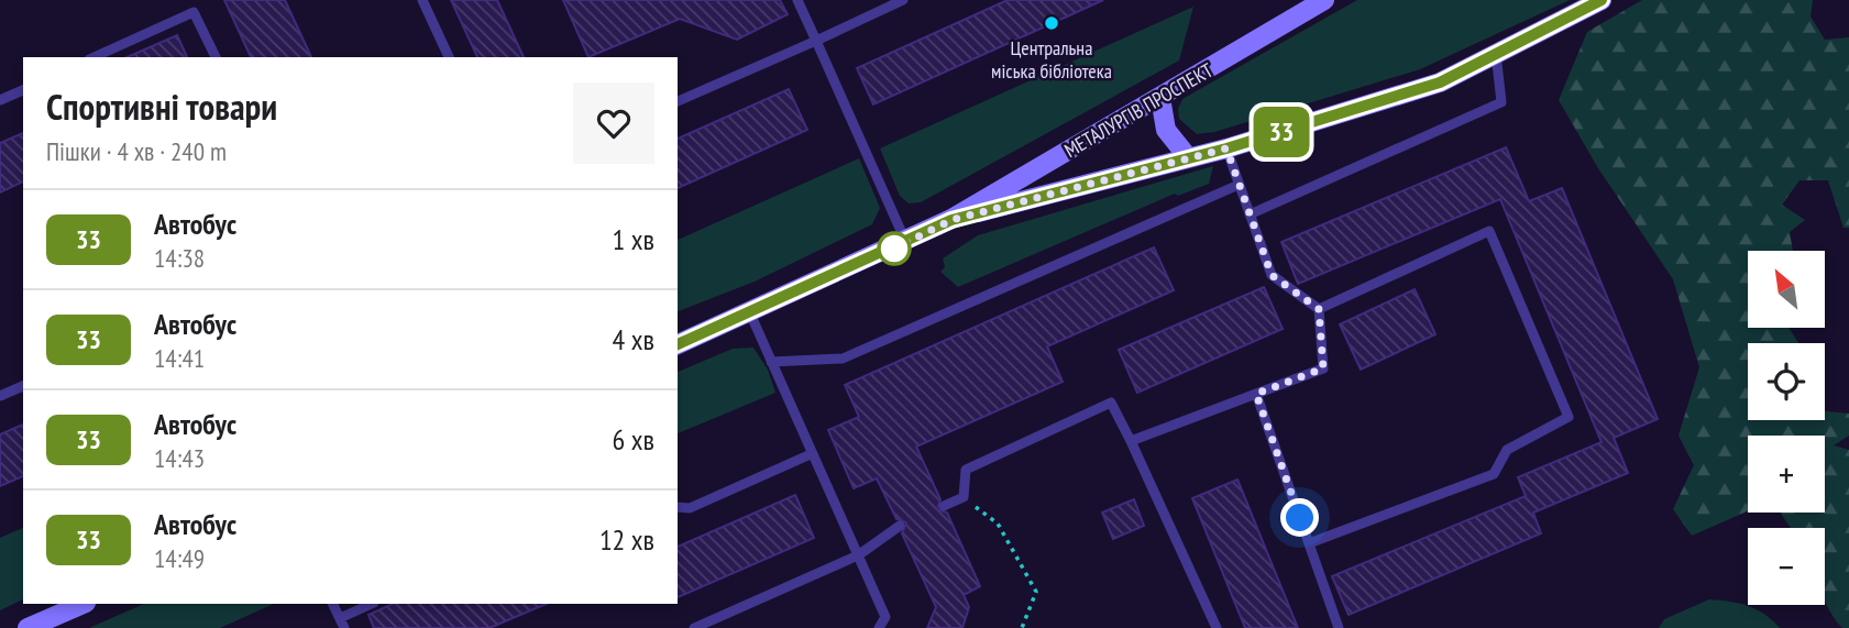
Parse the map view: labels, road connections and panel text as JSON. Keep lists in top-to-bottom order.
{
  "streets": {
    "street": ["МЕТАЛУРГІВ ПРОСПЕКТ"]
  },
  "places": ["Центральна міська бібліотека"],
  "lines": ["bus line 33"],
  "north": "top left",
  "page": {
    "on_map": "33",
    "heading": ["Спортивні товари", "Пішки · 4 хв · 240 m"],
    "list": [
      {
        "mark": "33",
        "name": "Автобус",
        "note": "14:38",
        "value": "1 хв"
      },
      {
        "mark": "33",
        "name": "Автобус",
        "note": "14:41",
        "value": "4 хв"
      },
      {
        "mark": "33",
        "name": "Автобус",
        "note": "14:43",
        "value": "6 хв"
      },
      {
        "mark": "33",
        "name": "Автобус",
        "note": "14:49",
        "value": "12 хв"
      }
    ],
    "map_buttons": ["+", "−"]
  }
}
